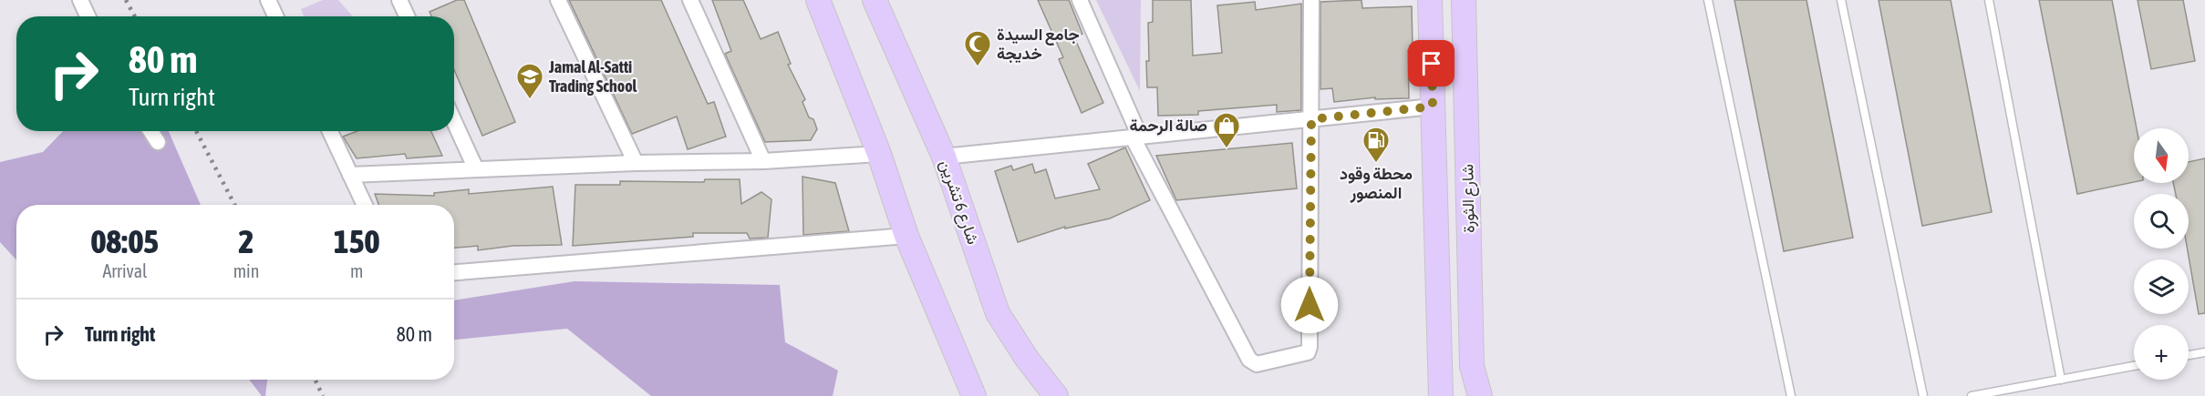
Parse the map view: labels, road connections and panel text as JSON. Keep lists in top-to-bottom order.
{
  "streets": {
    "main road": ["شارع الثورة", "شارع 6 تشرين"]
  },
  "places": {
    "mosque": ["جامع السيدة خديجة"],
    "school or university": ["Jamal Al-Satti Trading School"],
    "shop": ["صالة الرحمة"],
    "fuel station": ["محطة وقود المنصور"]
  },
  "north": "bottom",
  "page": {
    "turn": ["80 m", "Turn right"],
    "map_buttons": "+",
    "eta": [
      "08:05",
      "Arrival",
      "2",
      "min",
      "150",
      "m"
    ],
    "list": [
      {
        "name": "Turn right",
        "value": "80 m"
      }
    ]
  }
}
